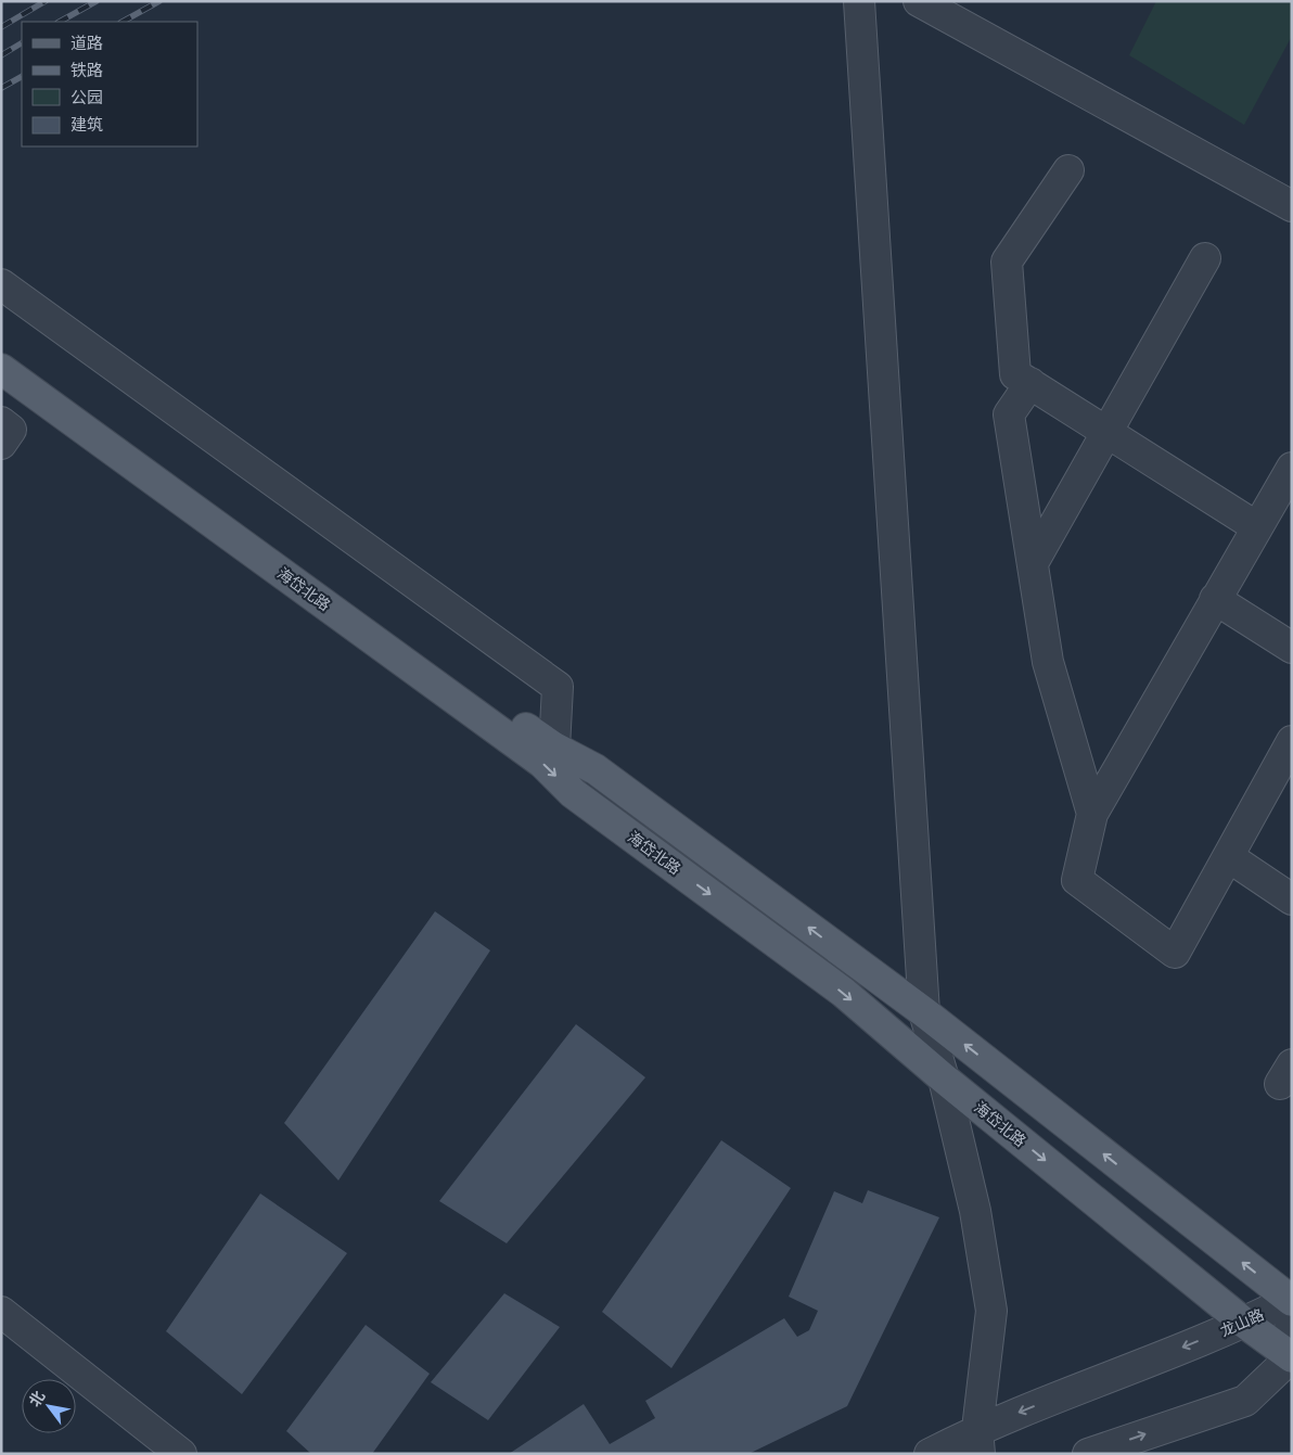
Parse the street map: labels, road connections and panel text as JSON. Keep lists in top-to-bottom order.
{
  "streets": {
    "main road": ["海岱北路"],
    "street": ["龙山路"]
  },
  "crossings": [
    ["海岱北路", "龙山路"]
  ],
  "legend": [
    "道路",
    "铁路",
    "公园",
    "建筑"
  ],
  "north": "top left"
}
